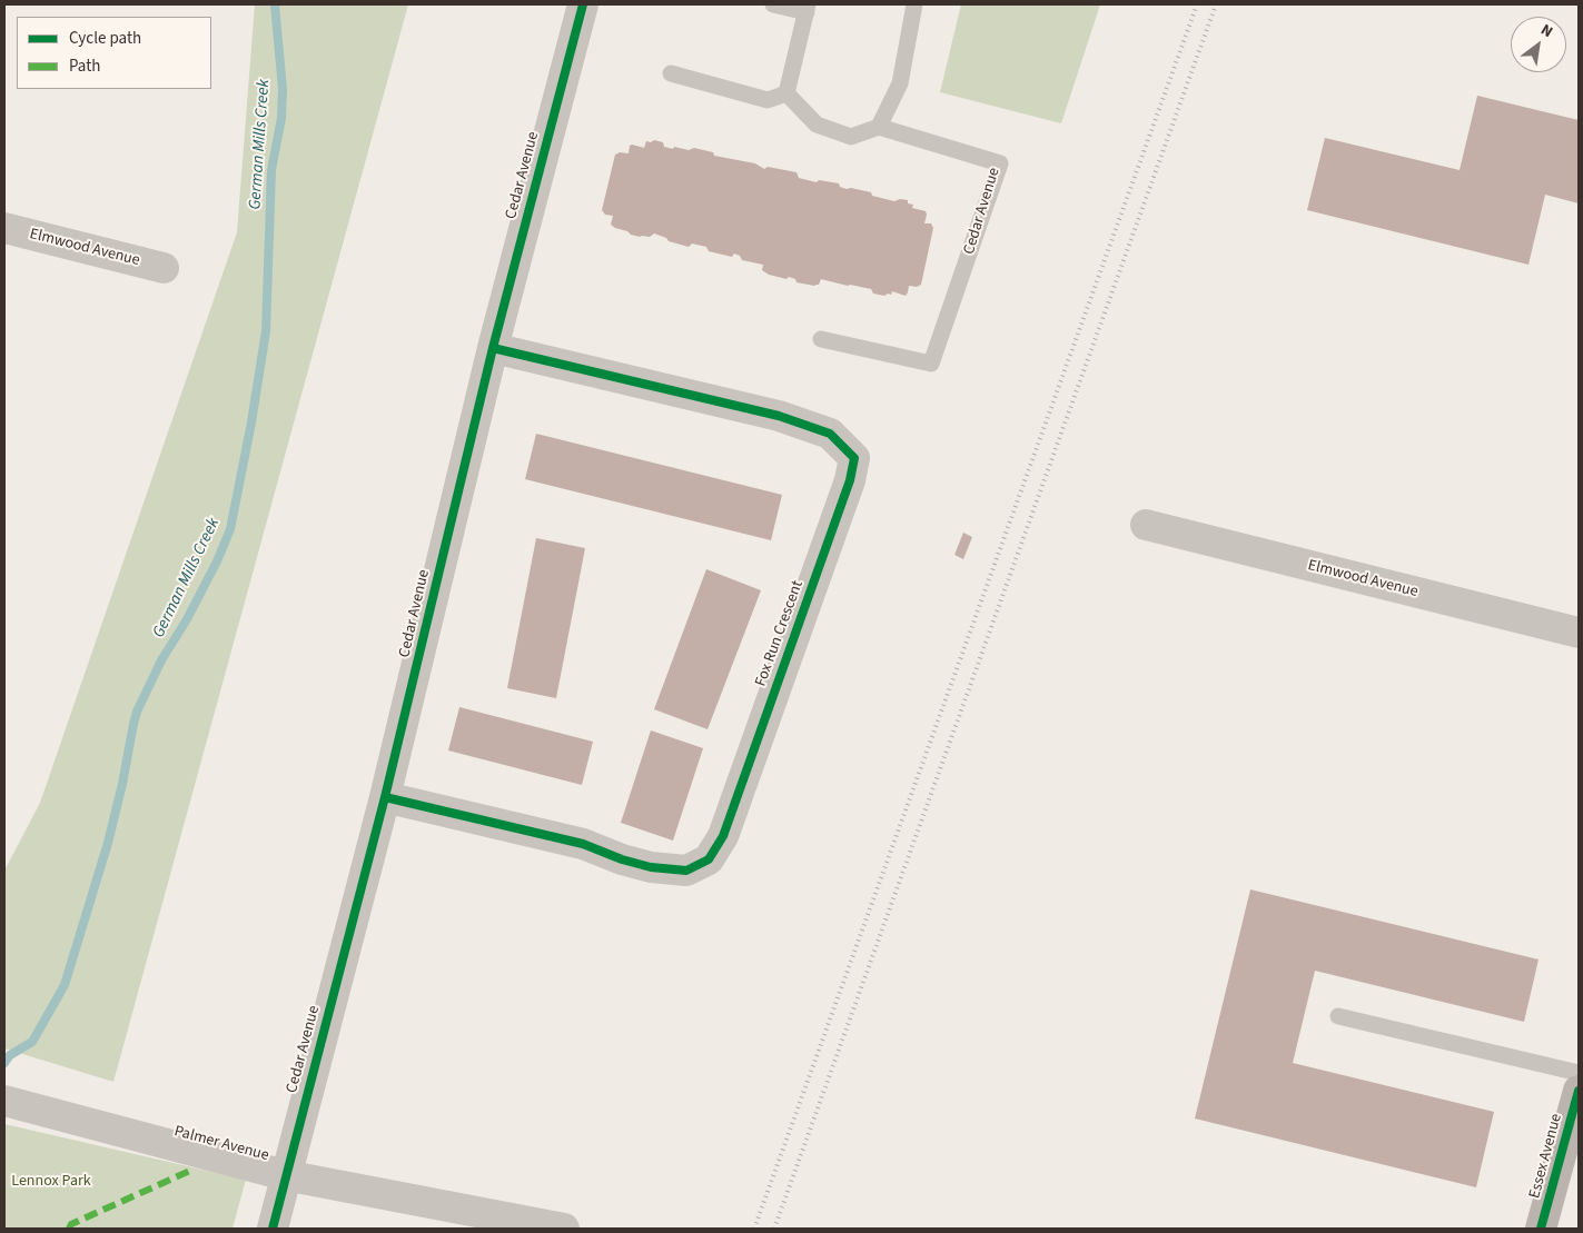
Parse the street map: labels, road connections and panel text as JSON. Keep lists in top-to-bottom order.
{
  "streets": {
    "street": [
      "Cedar Avenue",
      "Elmwood Avenue",
      "Fox Run Crescent",
      "Palmer Avenue",
      "Essex Avenue"
    ]
  },
  "crossings": [
    ["Cedar Avenue", "Fox Run Crescent"],
    ["Cedar Avenue", "Palmer Avenue"]
  ],
  "water": ["German Mills Creek"],
  "parks": ["Lennox Park"],
  "legend": ["Cycle path", "Path"],
  "north": "top right"
}
